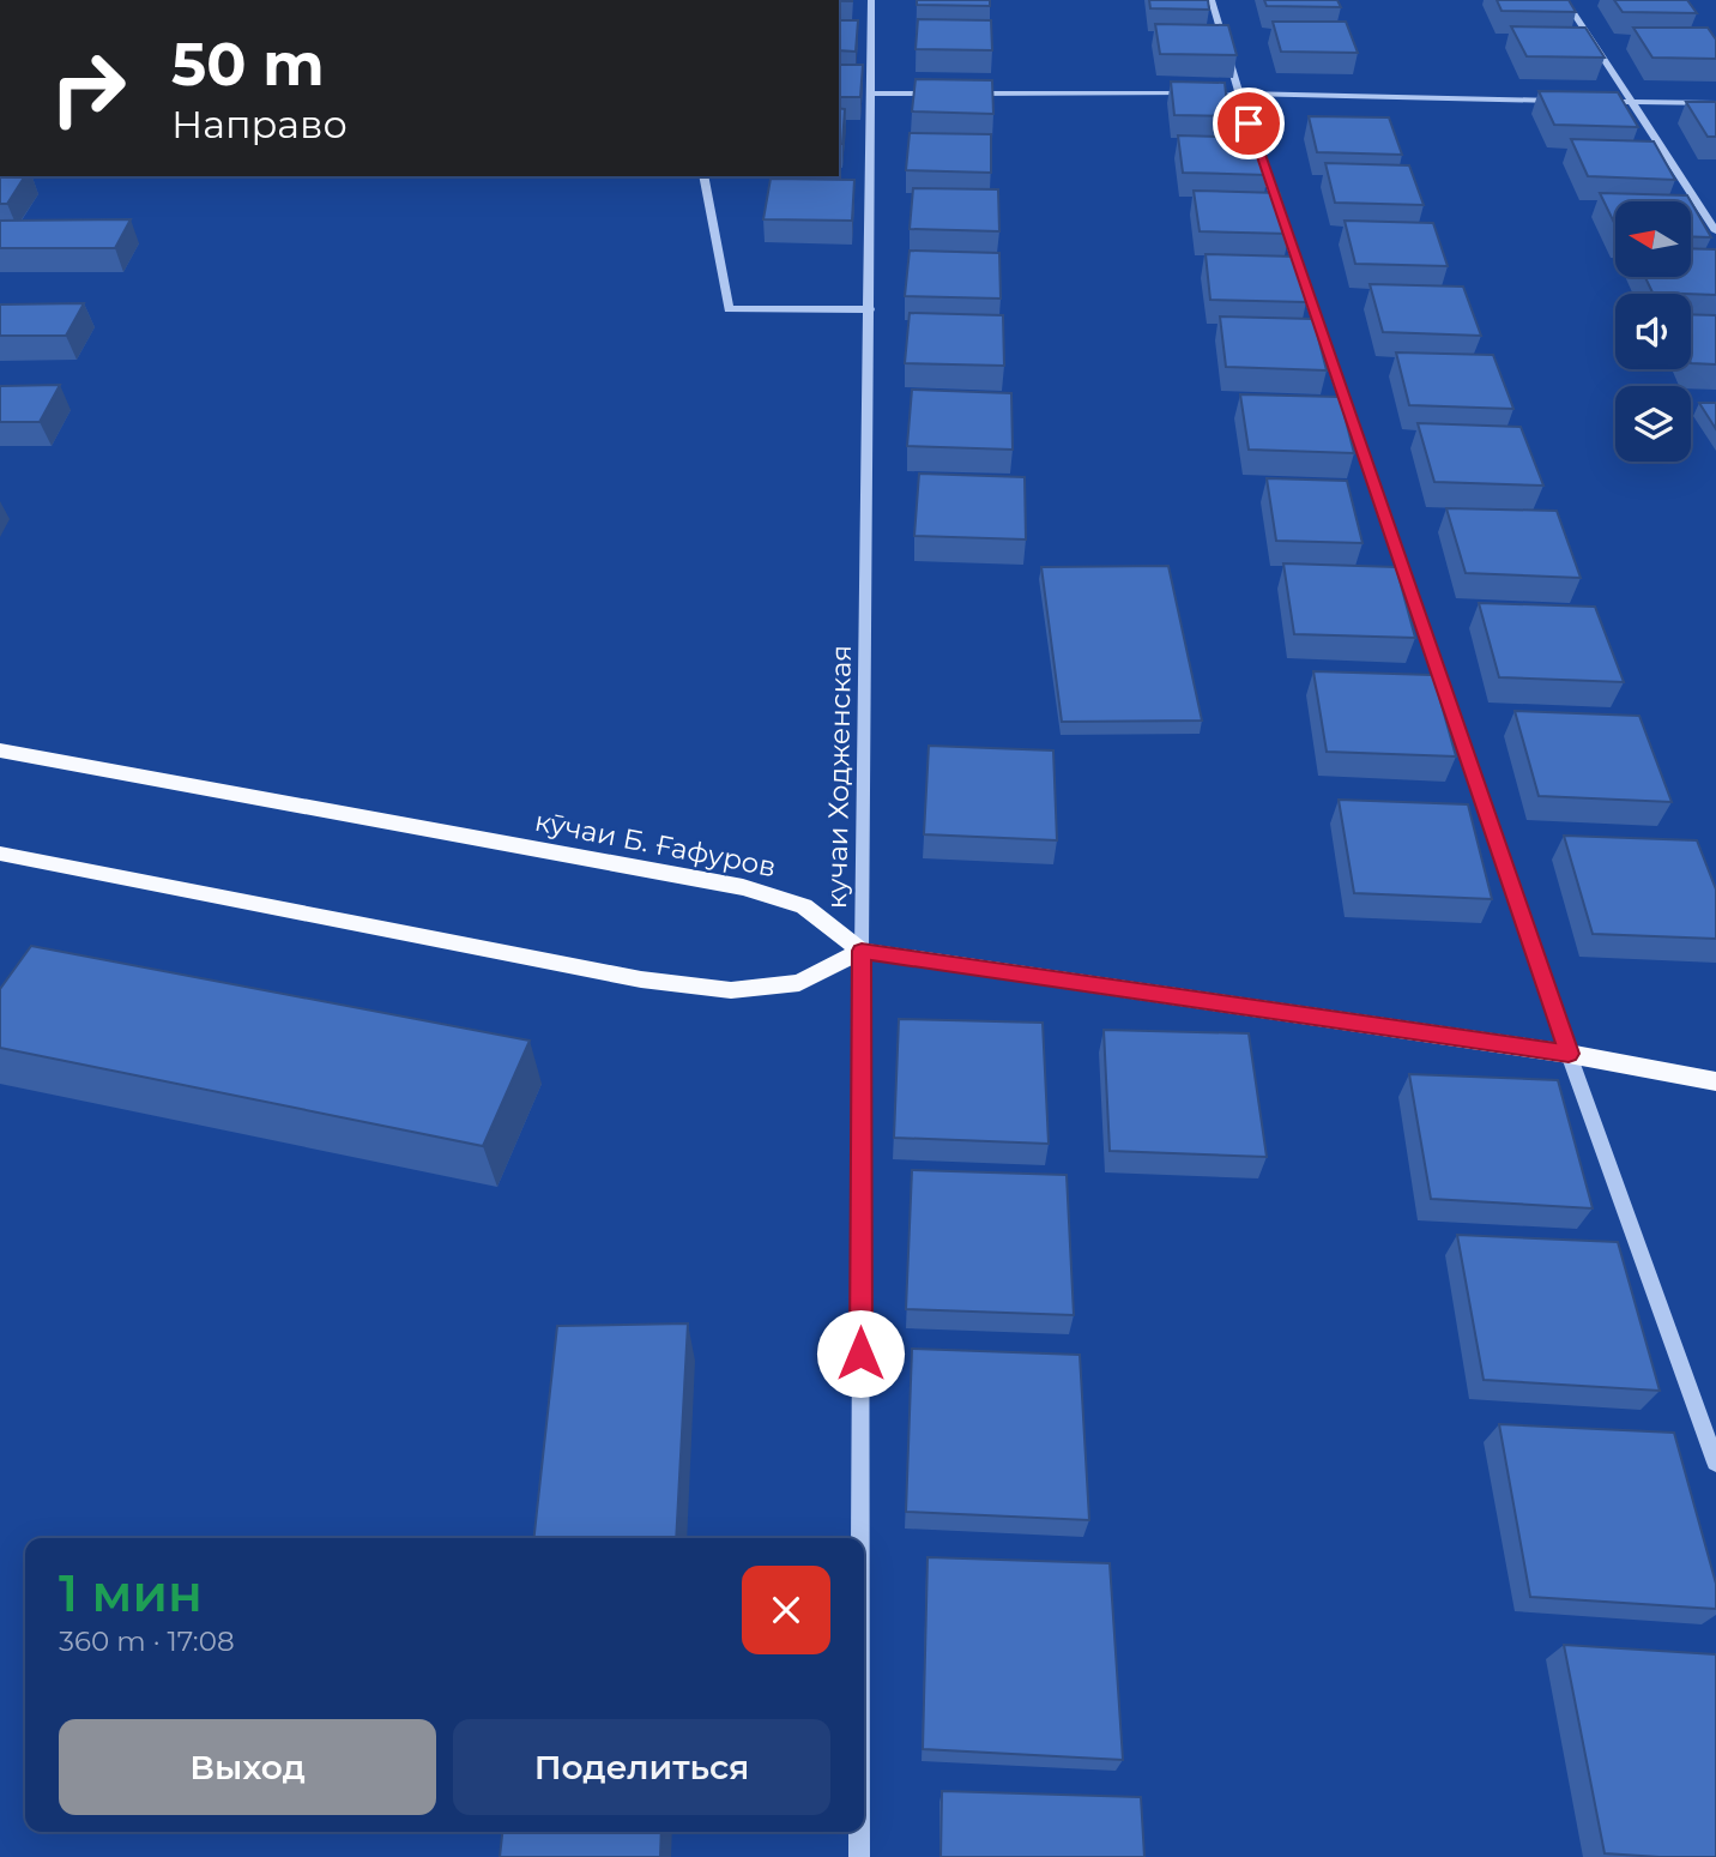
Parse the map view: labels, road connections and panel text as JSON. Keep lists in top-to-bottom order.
{
  "streets": {
    "main road": ["кӯчаи Б. Ғафуров"],
    "street": ["кучаи Ходженская"]
  },
  "crossings": [
    ["кучаи Ходженская", "кӯчаи Б. Ғафуров"]
  ],
  "north": "left",
  "page": {
    "turn": ["50 m", "Направо"],
    "heading": ["1 мин", "360 m · 17:08"],
    "buttons": ["Выход", "Поделиться"]
  }
}
